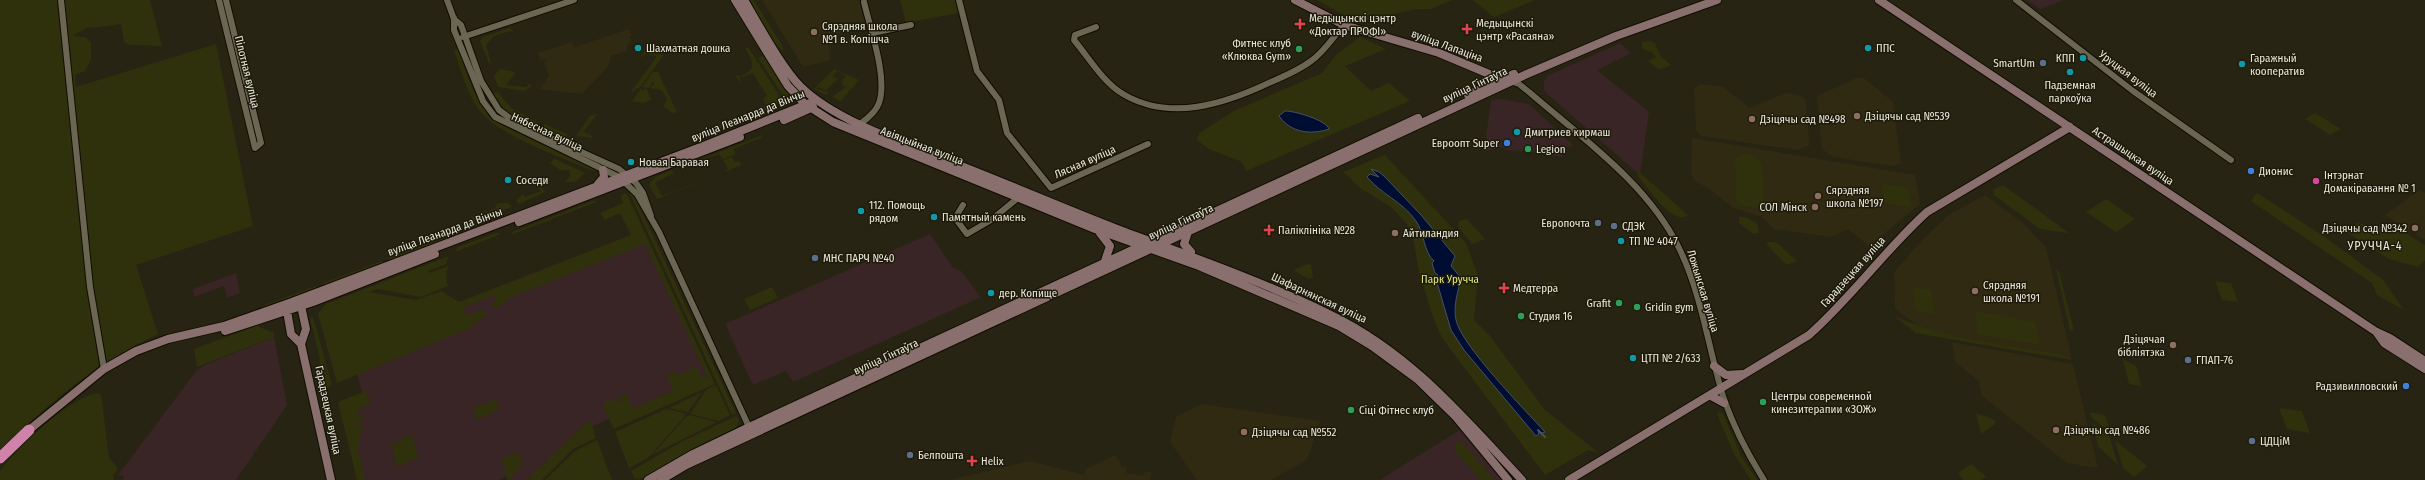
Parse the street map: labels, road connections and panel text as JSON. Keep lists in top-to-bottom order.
{
  "streets": {
    "main road": [
      "вуліца Лапаціна",
      "вуліца Гінтаўта",
      "вуліца Леанарда да Вінчы",
      "Авіяцыйная вуліца",
      "Астрашыцкая вуліца",
      "Гарадзецкая вуліца",
      "Ложынская вуліца",
      "Шафарнянская вуліца"
    ],
    "street": [
      "Пілотная вуліца",
      "Уруцкая вуліца",
      "Нябесная вуліца",
      "Лясная вуліца"
    ]
  },
  "crossings": [
    ["вуліца Лапаціна", "вуліца Гінтаўта"],
    ["вуліца Лапаціна", "Ложынская вуліца"],
    ["вуліца Гінтаўта", "Нябесная вуліца"],
    ["вуліца Гінтаўта", "Авіяцыйная вуліца"],
    ["вуліца Гінтаўта", "Ложынская вуліца"],
    ["вуліца Гінтаўта", "Шафарнянская вуліца"],
    ["вуліца Леанарда да Вінчы", "Нябесная вуліца"],
    ["вуліца Леанарда да Вінчы", "Авіяцыйная вуліца"],
    ["вуліца Леанарда да Вінчы", "Гарадзецкая вуліца"],
    ["Авіяцыйная вуліца", "Шафарнянская вуліца"],
    ["Астрашыцкая вуліца", "Гарадзецкая вуліца"],
    ["Гарадзецкая вуліца", "Ложынская вуліца"]
  ],
  "districts": ["УРУЧЧА-4"],
  "parks": ["Парк Уручча"],
  "places": {
    "health": [
      "Медыцынскі цэнтр «Доктар ПРОФІ»",
      "Медыцынскі цэнтр «Расаяна»",
      "Паліклініка №28",
      "Медтерра",
      "Helix"
    ],
    "other": [
      "Сярэдняя школа №1 в. Копішча",
      "Шахматная дошка",
      "ППС",
      "Фитнес клуб «Клюква Gym»",
      "КПП",
      "SmartUm",
      "Гаражный кооператив",
      "Падземная паркоўка",
      "Дзіцячы сад №539",
      "Дзіцячы сад №498",
      "Дмитриев кирмаш",
      "Евроопт Super",
      "Legion",
      "Новая Баравая",
      "Дионис",
      "Соседи",
      "Інтэрнат Домакіравання № 1",
      "Сярэдняя школа №197",
      "СОЛ Мінск",
      "112. Помощь рядом",
      "Памятный камень",
      "Европочта",
      "СДЭК",
      "Дзіцячы сад №342",
      "Айтиландия",
      "ТП № 4047",
      "МНС ПАРЧ №40",
      "Сярэдняя школа №191",
      "дер. Копище",
      "Grafit",
      "Gridin gym",
      "Студия 16",
      "Дзіцячая бібліятэка",
      "ЦТП № 2/633",
      "ГПАП-76",
      "Радзивилловский",
      "Центры современной кинезитерапии «ЗОЖ»",
      "Сіці Фітнес клуб",
      "Дзіцячы сад №486",
      "Дзіцячы сад №552",
      "ЦДЦіМ",
      "Белпошта"
    ]
  }
}
